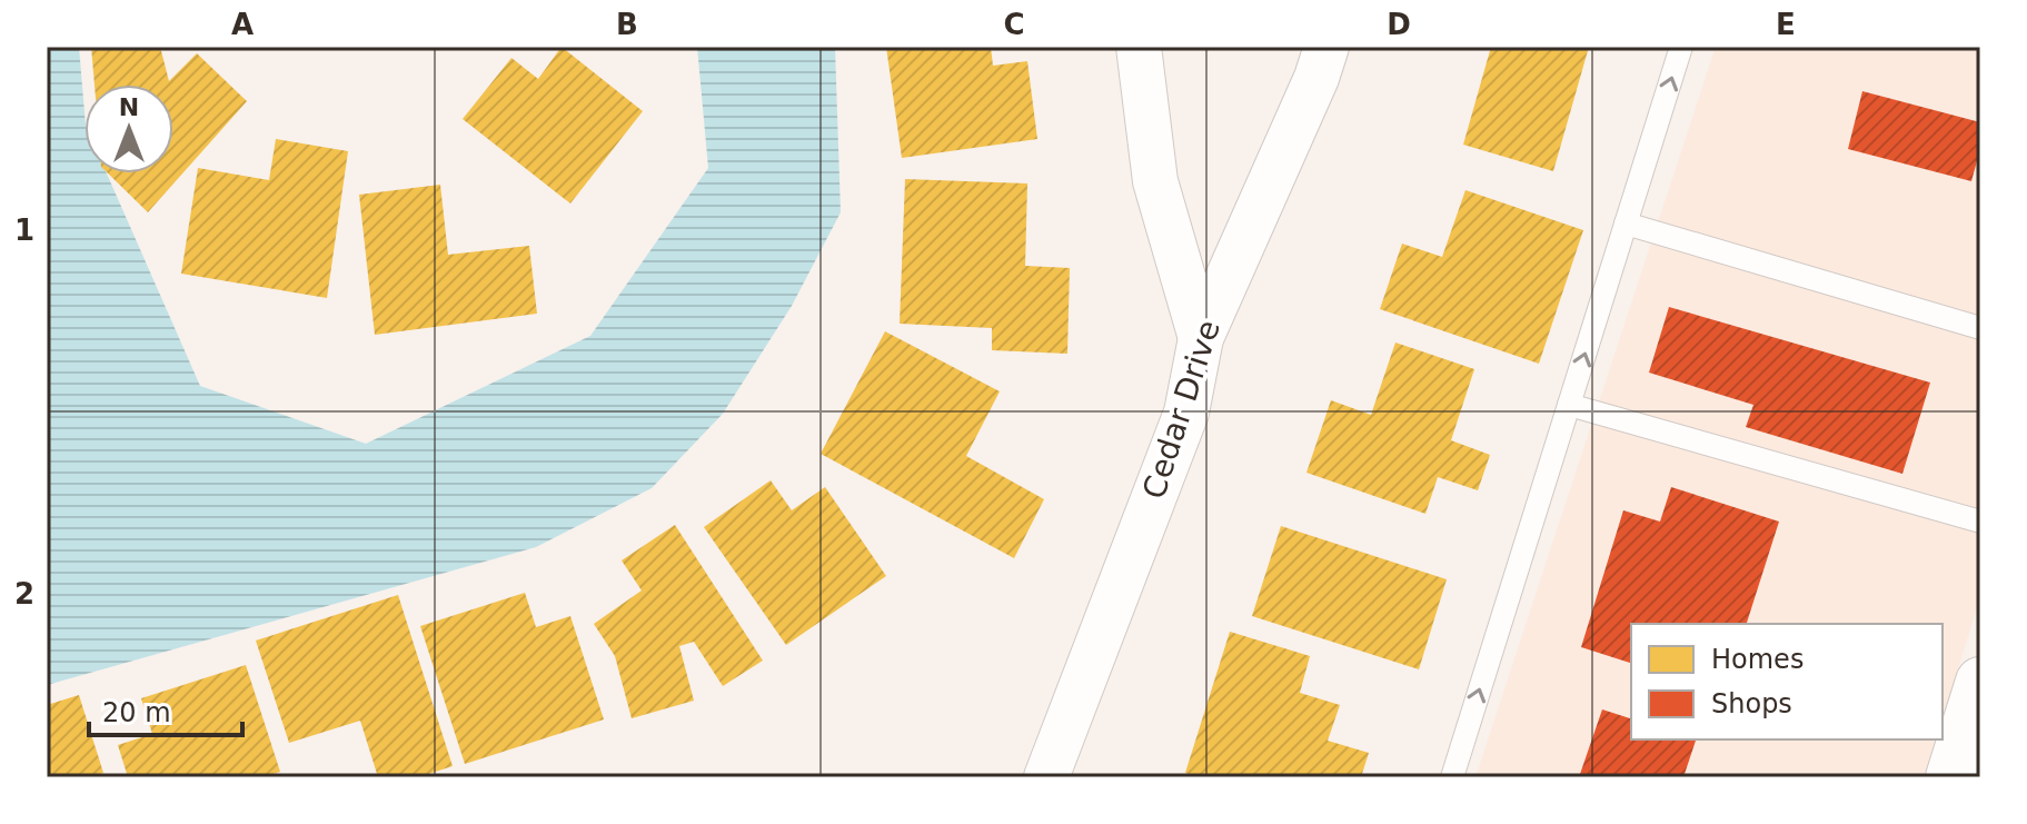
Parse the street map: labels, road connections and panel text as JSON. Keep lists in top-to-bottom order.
{
  "streets": {
    "street": ["Cedar Drive"]
  },
  "legend": ["Homes", "Shops"],
  "scale_bar": "20 m",
  "north": "top",
  "grid": {
    "columns": [
      "A",
      "B",
      "C",
      "D",
      "E"
    ],
    "rows": ["1", "2"]
  }
}
